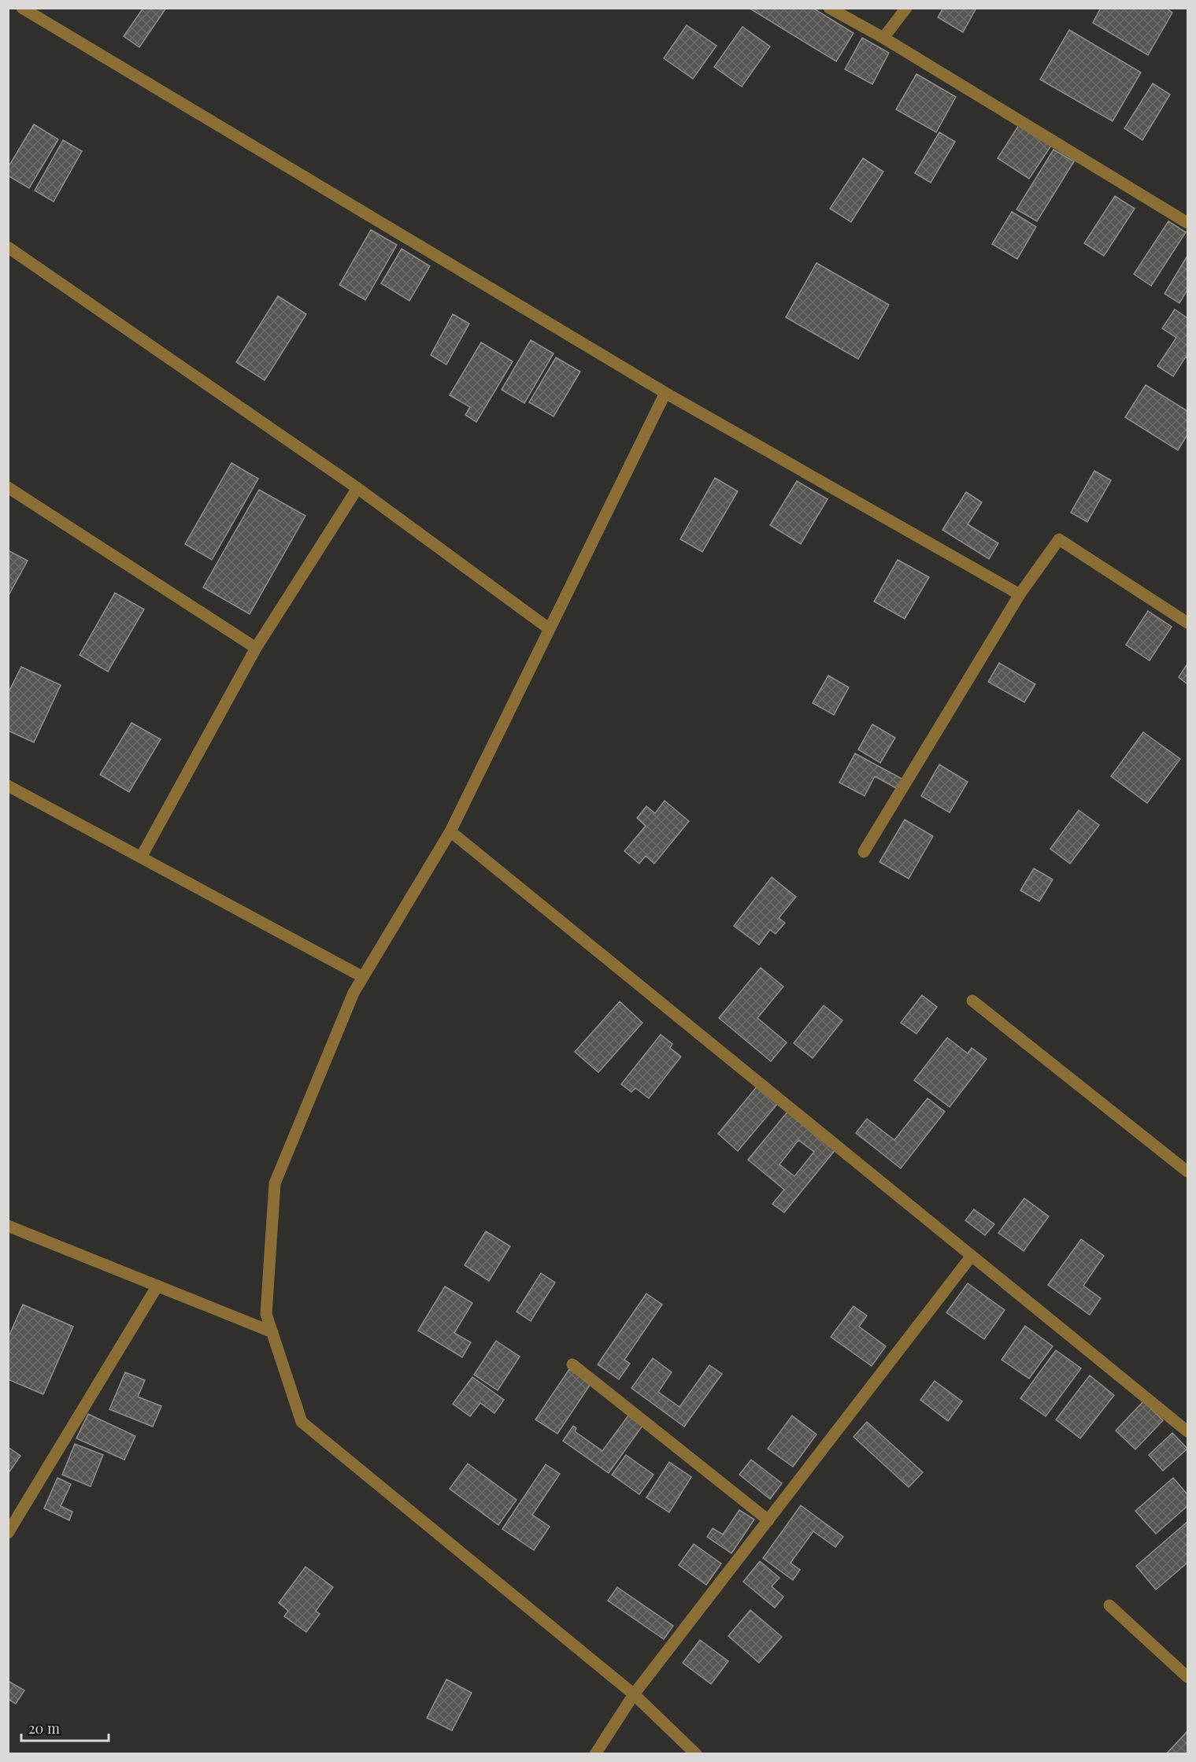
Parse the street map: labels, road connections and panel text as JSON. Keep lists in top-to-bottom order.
{
  "scale_bar": "20 m"
}
